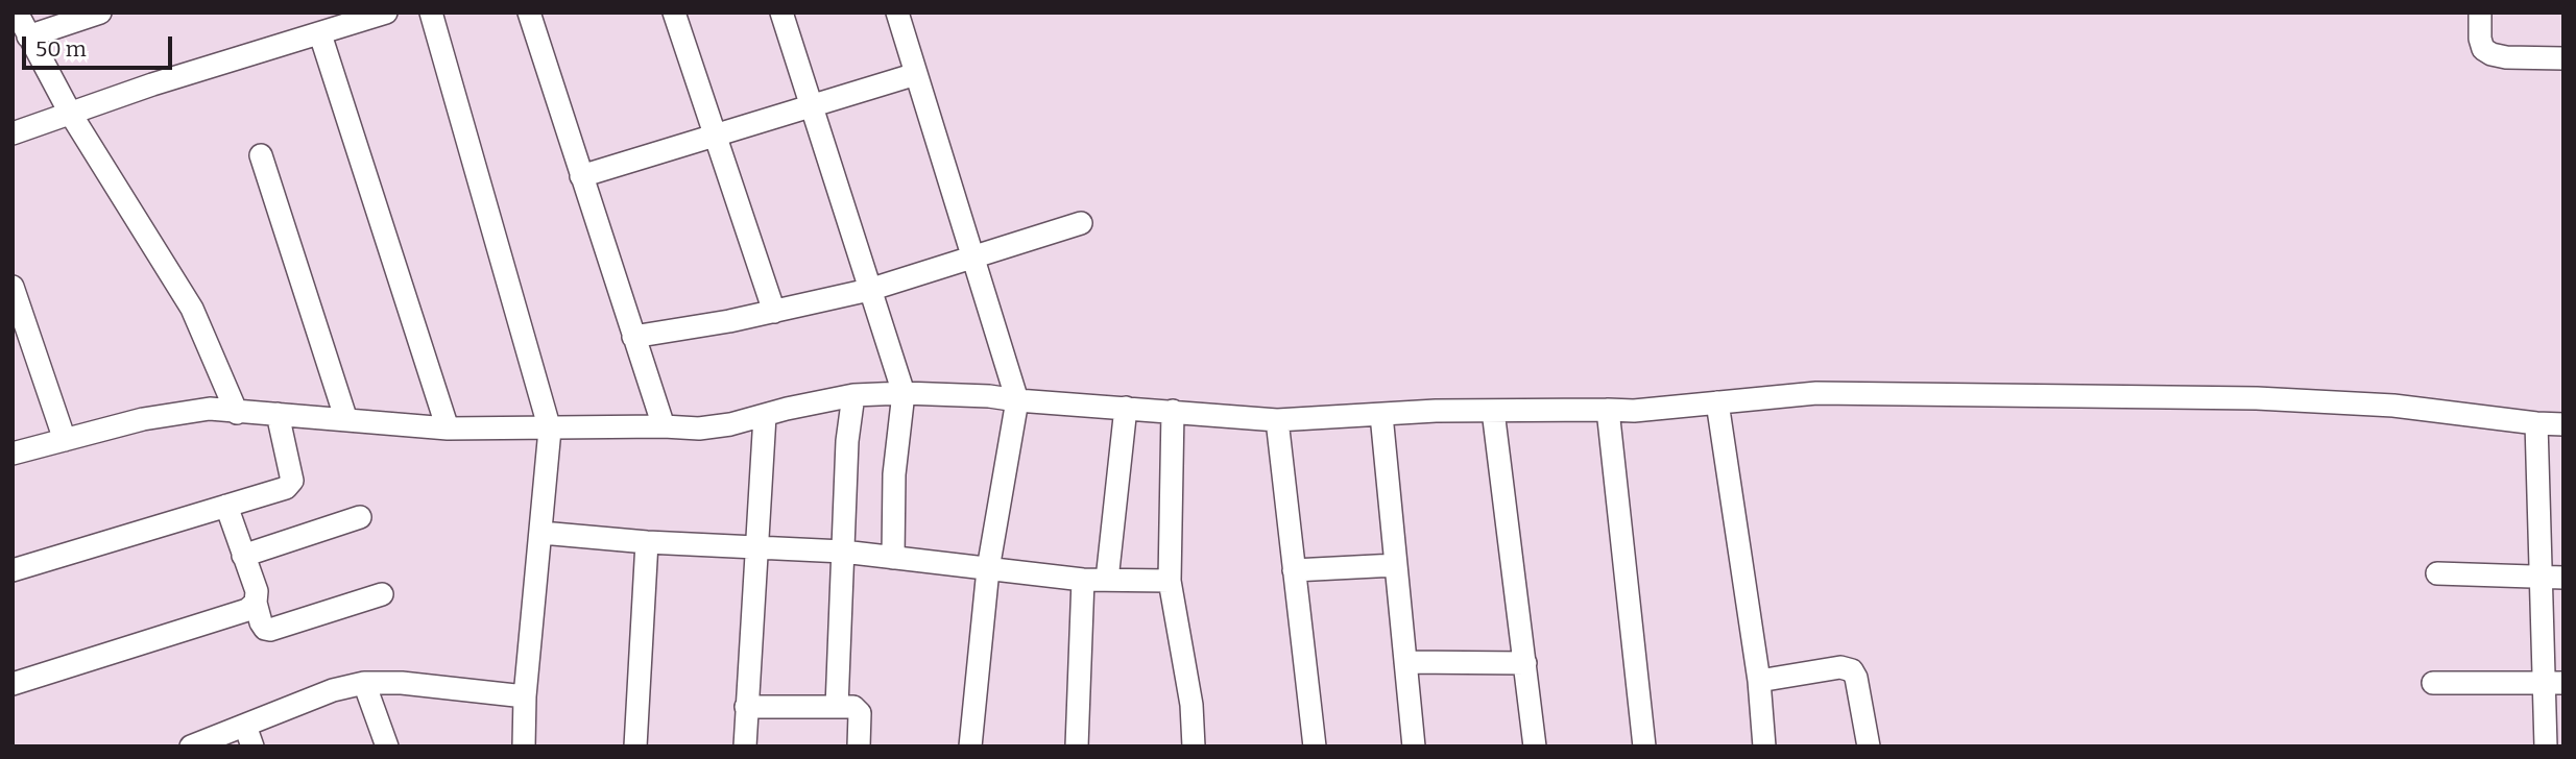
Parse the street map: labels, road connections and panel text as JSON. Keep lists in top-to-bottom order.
{
  "scale_bar": "50 m"
}
